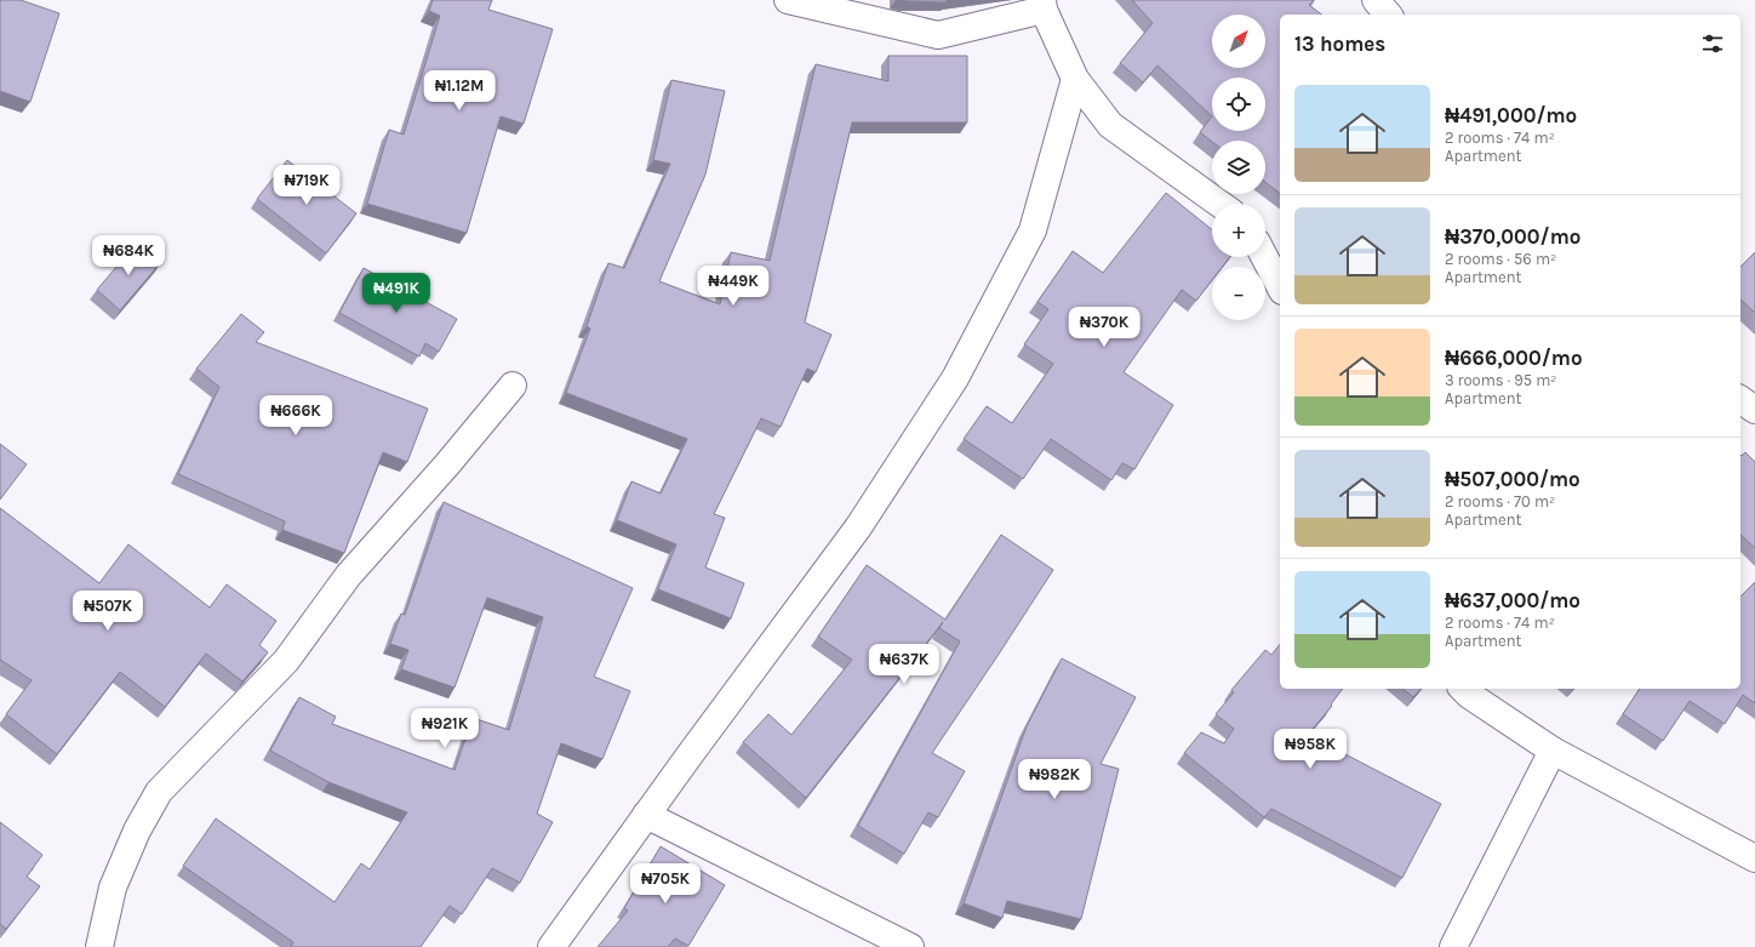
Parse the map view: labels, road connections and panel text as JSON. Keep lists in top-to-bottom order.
{
  "north": "top right",
  "page": {
    "map_buttons": ["+", "−"],
    "heading": "13 homes",
    "price": [
      "₦1.12M",
      "₦719K",
      "₦684K",
      "₦449K",
      "₦491K",
      "₦370K",
      "₦666K",
      "₦507K",
      "₦637K",
      "₦921K",
      "₦958K",
      "₦982K",
      "₦705K"
    ],
    "list": [
      {
        "name": "₦491,000/mo",
        "note": "2 rooms · 74 m² · Apartment"
      },
      {
        "name": "₦370,000/mo",
        "note": "2 rooms · 56 m² · Apartment"
      },
      {
        "name": "₦666,000/mo",
        "note": "3 rooms · 95 m² · Apartment"
      },
      {
        "name": "₦507,000/mo",
        "note": "2 rooms · 70 m² · Apartment"
      },
      {
        "name": "₦637,000/mo",
        "note": "2 rooms · 74 m² · Apartment"
      }
    ]
  }
}
